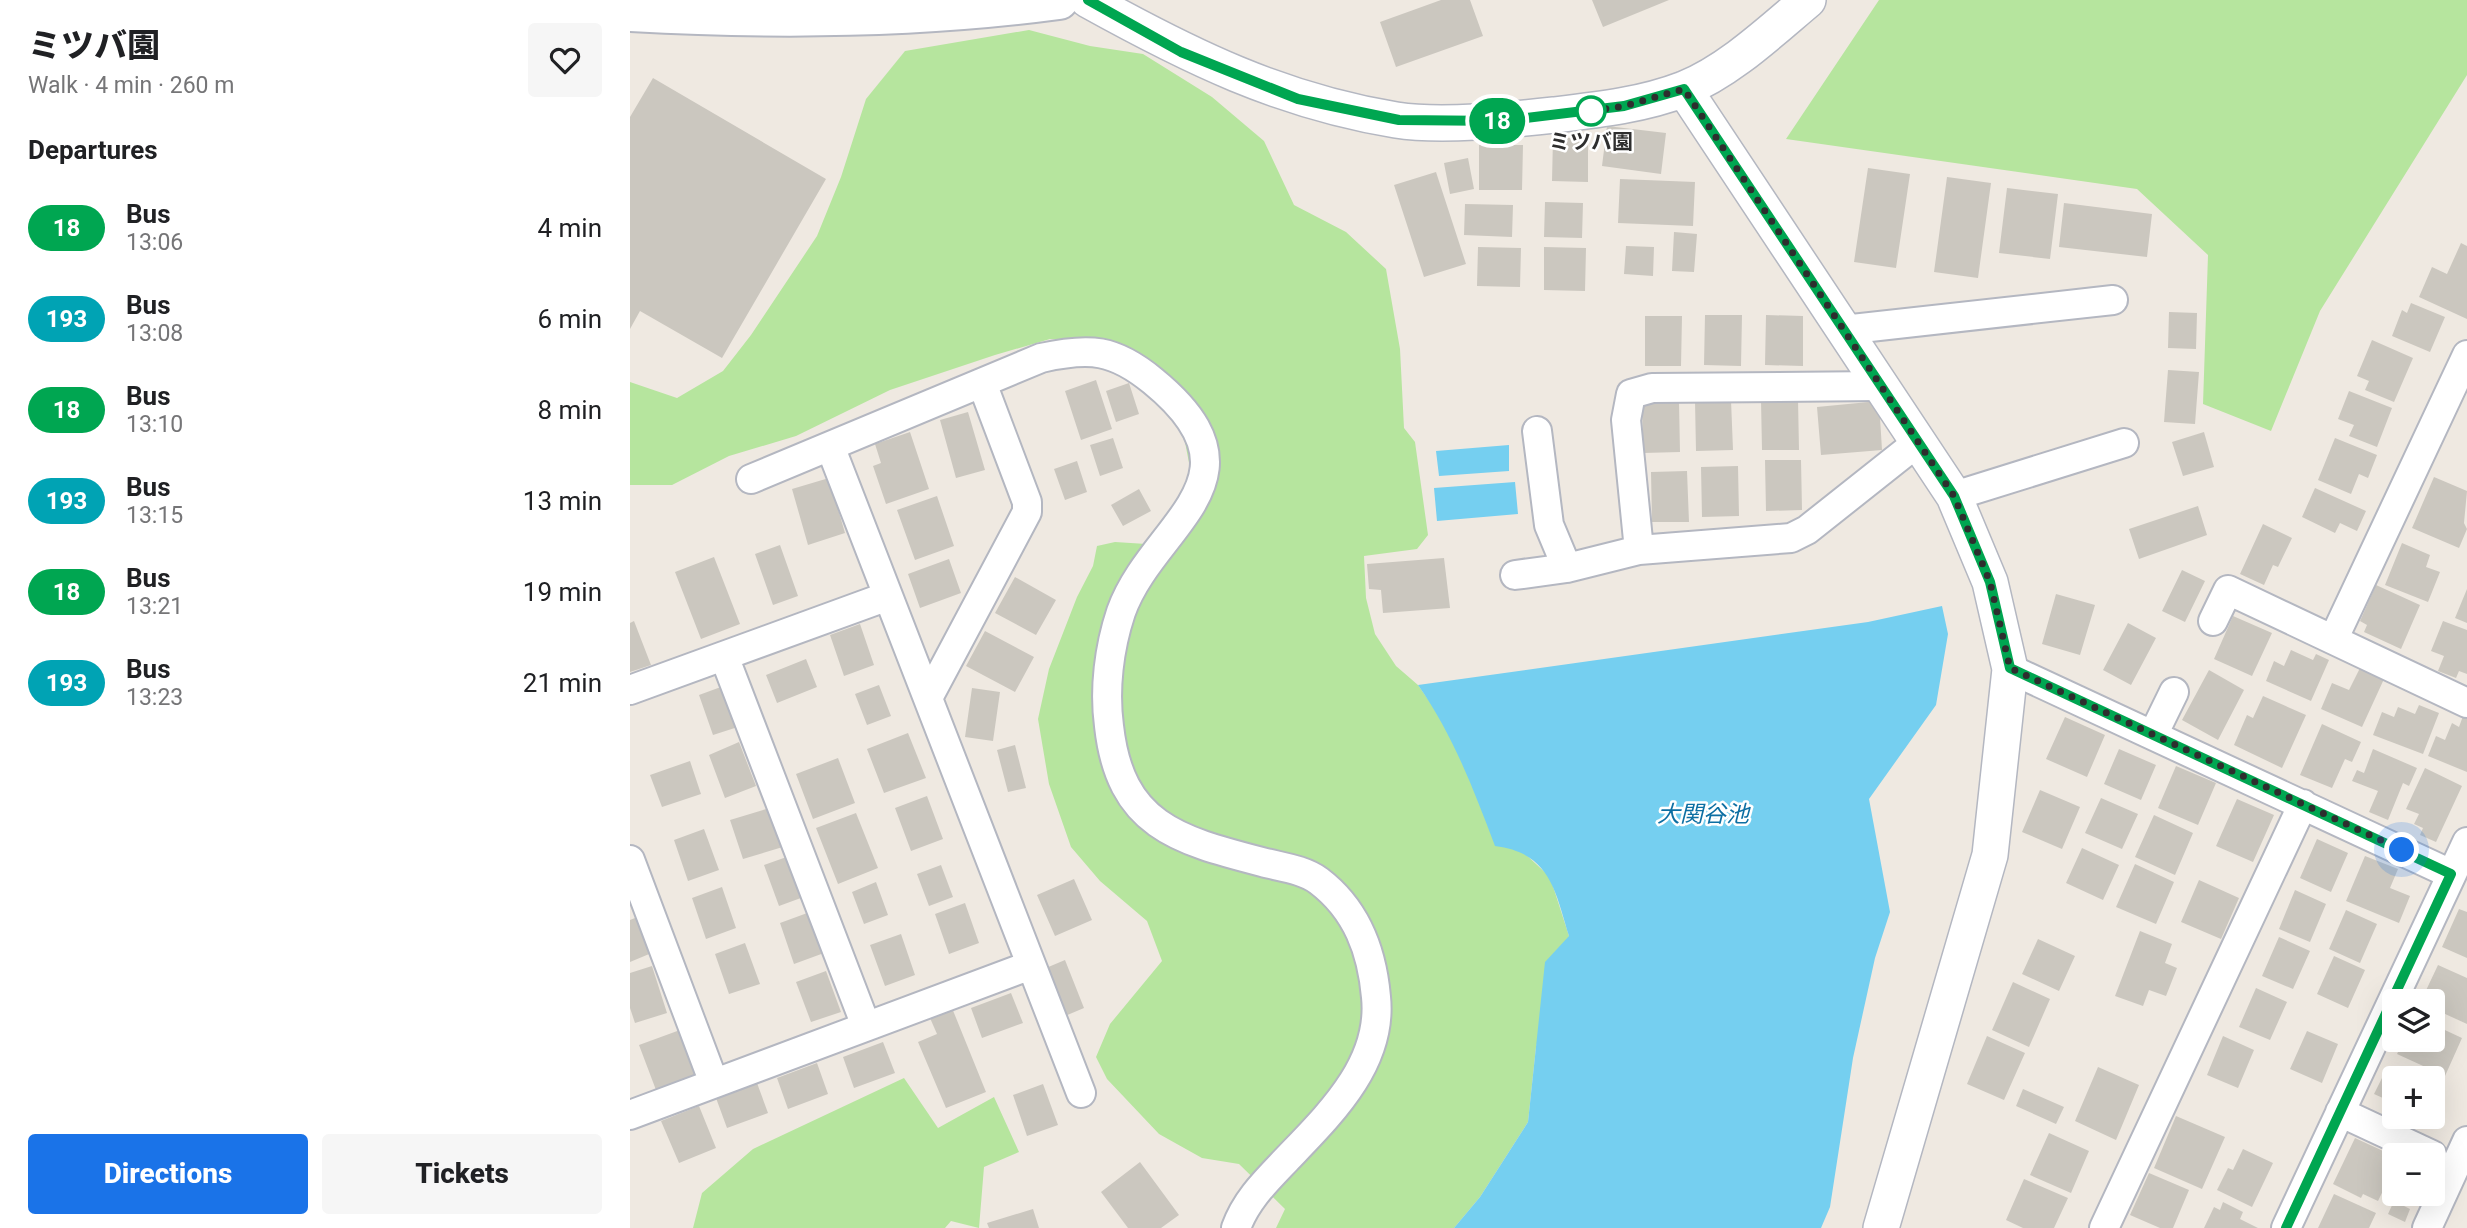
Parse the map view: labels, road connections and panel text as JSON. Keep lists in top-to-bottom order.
{
  "water": ["大関谷池"],
  "places": ["ミツバ園"],
  "lines": ["bus line 18"],
  "page": {
    "heading": [
      ["ミツバ園", "Walk · 4 min · 260 m"],
      "Departures"
    ],
    "on_map": "18",
    "list": [
      {
        "mark": "18",
        "name": "Bus",
        "note": "13:06",
        "value": "4 min"
      },
      {
        "mark": "193",
        "name": "Bus",
        "note": "13:08",
        "value": "6 min"
      },
      {
        "mark": "18",
        "name": "Bus",
        "note": "13:10",
        "value": "8 min"
      },
      {
        "mark": "193",
        "name": "Bus",
        "note": "13:15",
        "value": "13 min"
      },
      {
        "mark": "18",
        "name": "Bus",
        "note": "13:21",
        "value": "19 min"
      },
      {
        "mark": "193",
        "name": "Bus",
        "note": "13:23",
        "value": "21 min"
      }
    ],
    "map_buttons": ["+", "−"],
    "buttons": ["Directions", "Tickets"]
  }
}
